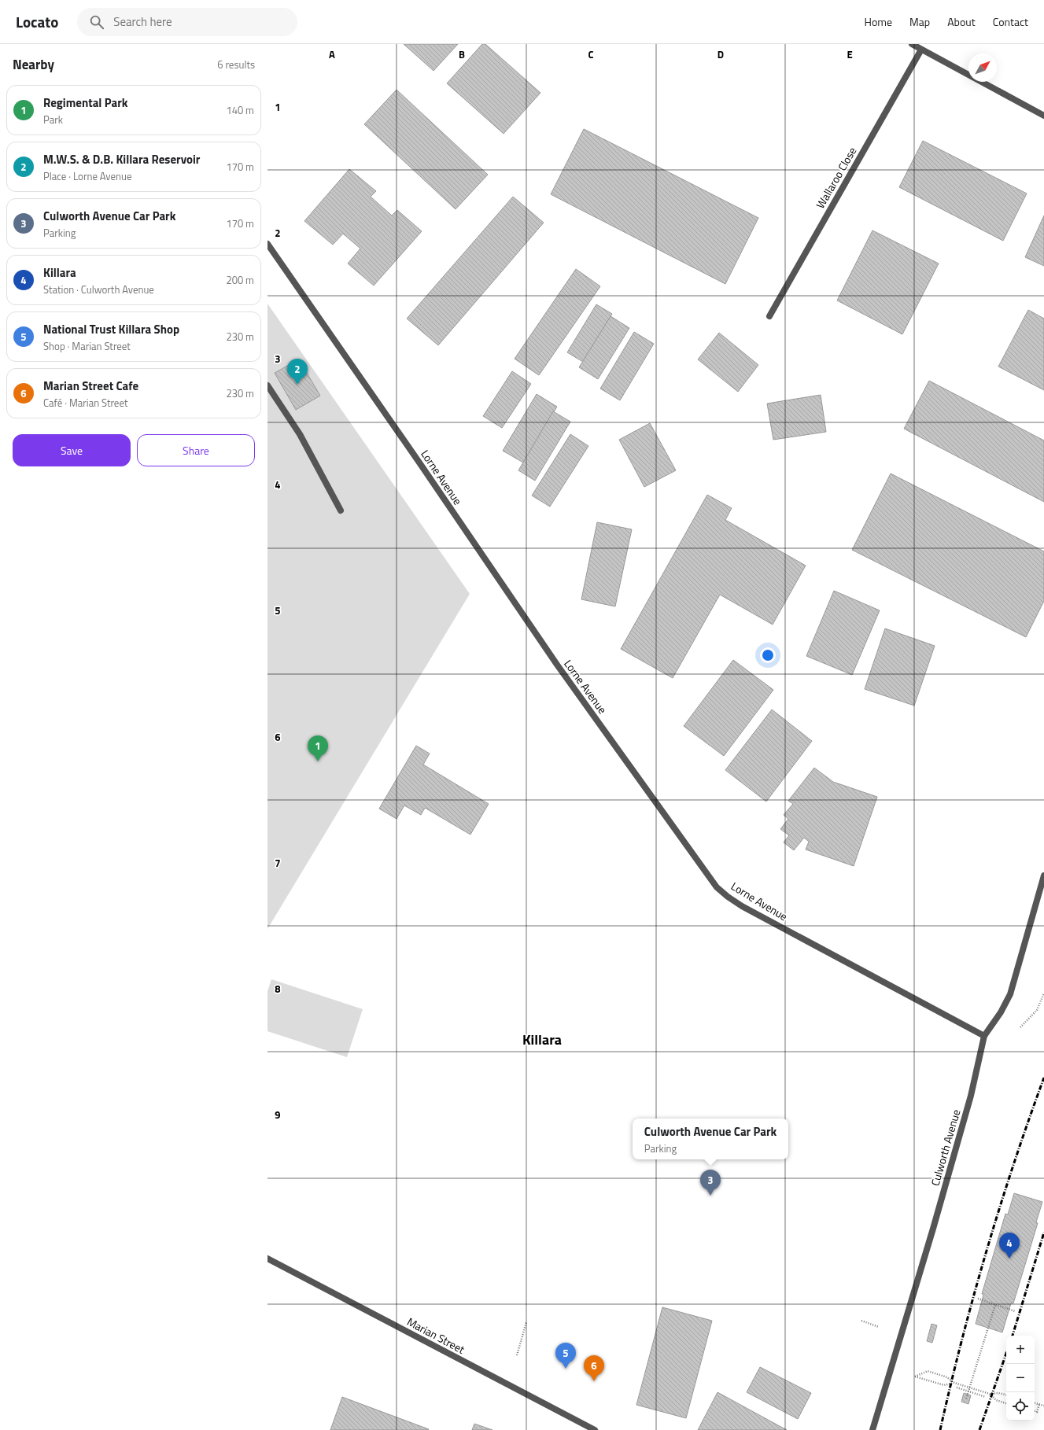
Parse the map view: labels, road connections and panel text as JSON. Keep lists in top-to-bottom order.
{
  "streets": {
    "street": [
      "Wallaroo Close",
      "Lorne Avenue",
      "Culworth Avenue",
      "Marian Street"
    ]
  },
  "crossings": [
    ["Lorne Avenue", "Culworth Avenue"]
  ],
  "districts": ["Killara"],
  "north": "top right",
  "page": {
    "header": "Locato",
    "search": "Search here",
    "nav": [
      "Home",
      "Map",
      "About",
      "Contact"
    ],
    "heading": ["Nearby", "6 results"],
    "list": [
      {
        "mark": "1",
        "name": "Regimental Park",
        "note": "Park",
        "value": "140 m"
      },
      {
        "mark": "2",
        "name": "M.W.S. & D.B. Killara Reservoir",
        "note": "Place · Lorne Avenue",
        "value": "170 m"
      },
      {
        "mark": "3",
        "name": "Culworth Avenue Car Park",
        "note": "Parking",
        "value": "170 m"
      },
      {
        "mark": "4",
        "name": "Killara",
        "note": "Station · Culworth Avenue",
        "value": "200 m"
      },
      {
        "mark": "5",
        "name": "National Trust Killara Shop",
        "note": "Shop · Marian Street",
        "value": "230 m"
      },
      {
        "mark": "6",
        "name": "Marian Street Cafe",
        "note": "Café · Marian Street",
        "value": "230 m"
      }
    ],
    "pins": [
      "2",
      "1",
      "3",
      "4",
      "5",
      "6"
    ],
    "buttons": ["Save", "Share"],
    "popup": ["Culworth Avenue Car Park", "Parking"],
    "map_buttons": ["+", "−"]
  },
  "grid": {
    "columns": [
      "A",
      "B",
      "C",
      "D",
      "E"
    ],
    "rows": [
      "1",
      "2",
      "3",
      "4",
      "5",
      "6",
      "7",
      "8",
      "9"
    ]
  }
}
